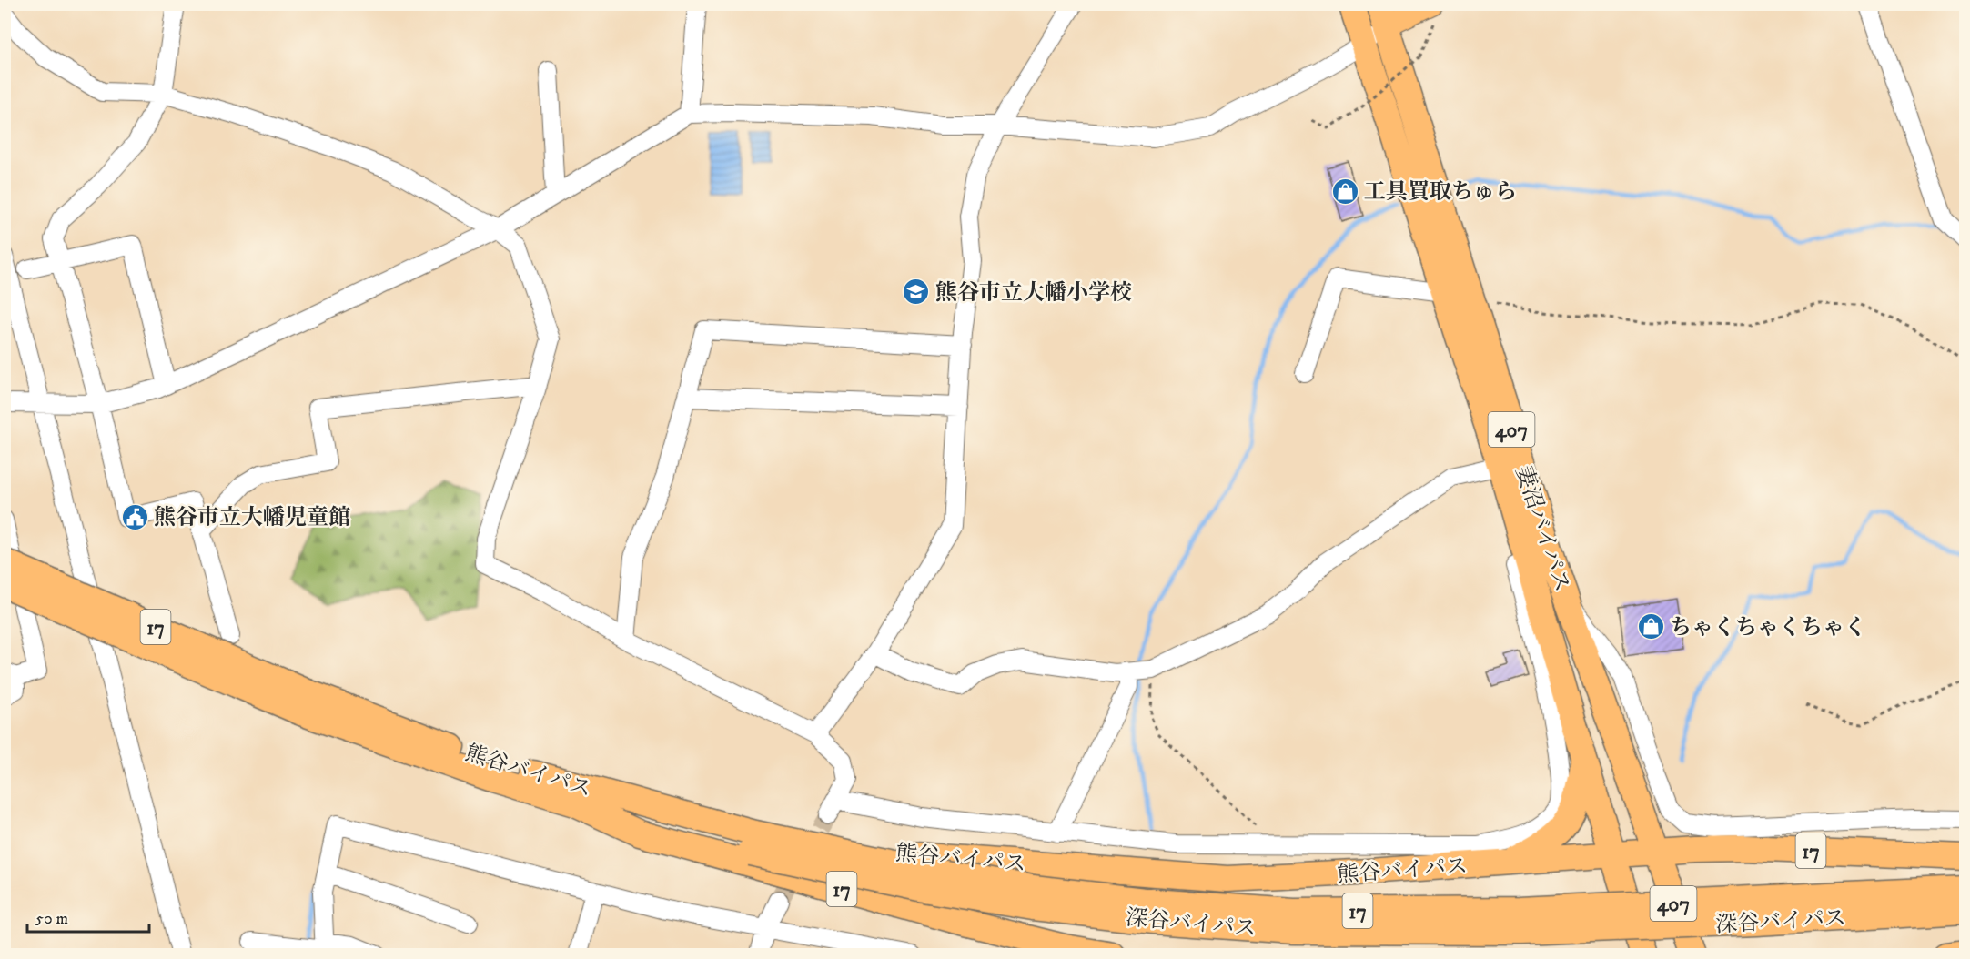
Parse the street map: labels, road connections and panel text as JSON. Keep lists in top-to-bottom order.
{
  "streets": {
    "highway": [
      "407",
      "妻沼バイパス",
      "17",
      "熊谷バイパス",
      "深谷バイパス"
    ]
  },
  "crossings": [
    ["407", "妻沼バイパス"],
    ["407", "熊谷バイパス"],
    ["妻沼バイパス", "熊谷バイパス"],
    ["17", "熊谷バイパス"],
    ["熊谷バイパス", "深谷バイパス"]
  ],
  "places": {
    "shop": ["工具買取ちゅら", "ちゃくちゃくちゃく"],
    "school or university": ["熊谷市立大幡小学校"],
    "public building": ["熊谷市立大幡児童館"]
  },
  "scale_bar": "50 m"
}
